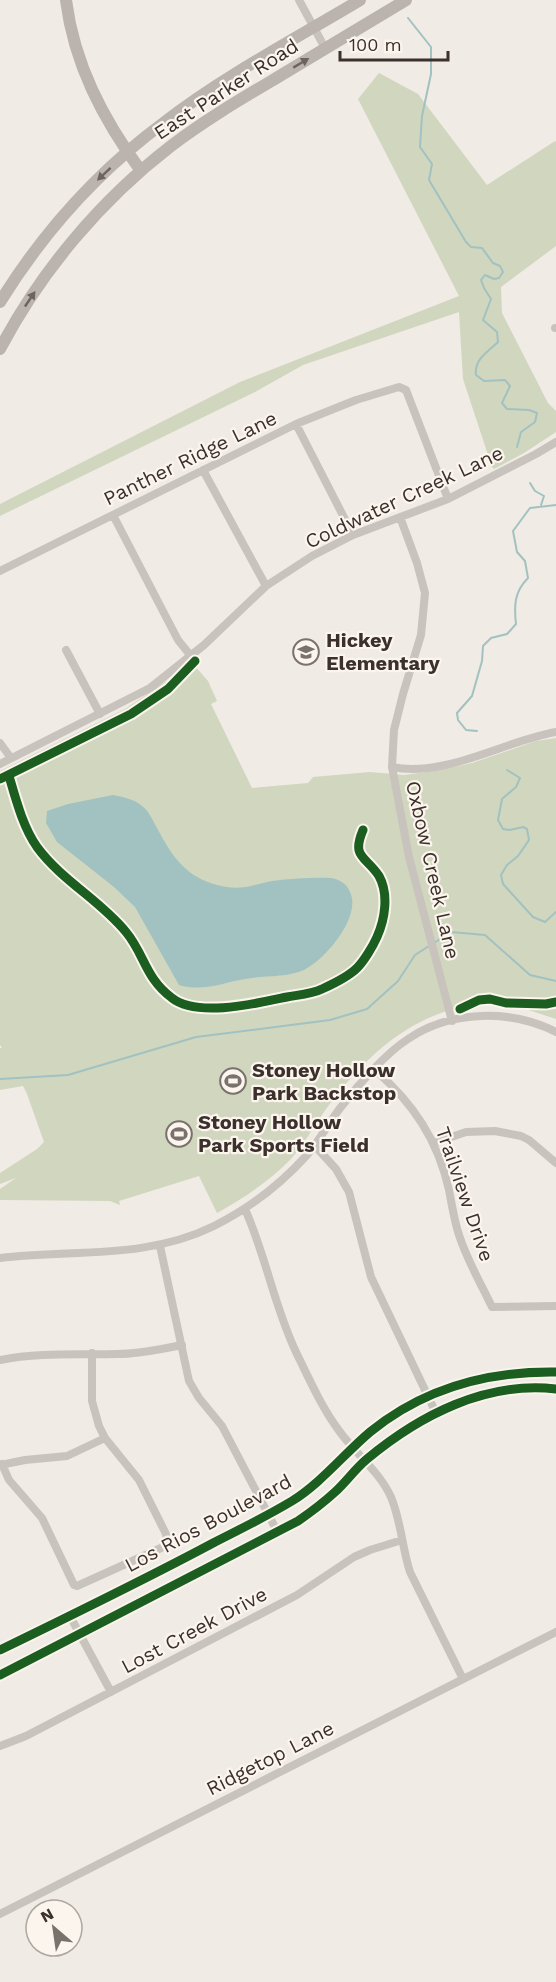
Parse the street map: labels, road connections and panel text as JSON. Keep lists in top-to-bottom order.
{
  "streets": {
    "main road": ["East Parker Road", "Los Rios Boulevard"],
    "street": [
      "Panther Ridge Lane",
      "Coldwater Creek Lane",
      "Oxbow Creek Lane",
      "Trailview Drive",
      "Lost Creek Drive",
      "Ridgetop Lane"
    ]
  },
  "crossings": [
    ["Panther Ridge Lane", "Coldwater Creek Lane"],
    ["Coldwater Creek Lane", "Oxbow Creek Lane"]
  ],
  "places": {
    "school or university": ["Hickey Elementary"],
    "sports": ["Stoney Hollow Park Backstop", "Stoney Hollow Park Sports Field"]
  },
  "scale_bar": "100 m",
  "north": "top left"
}
